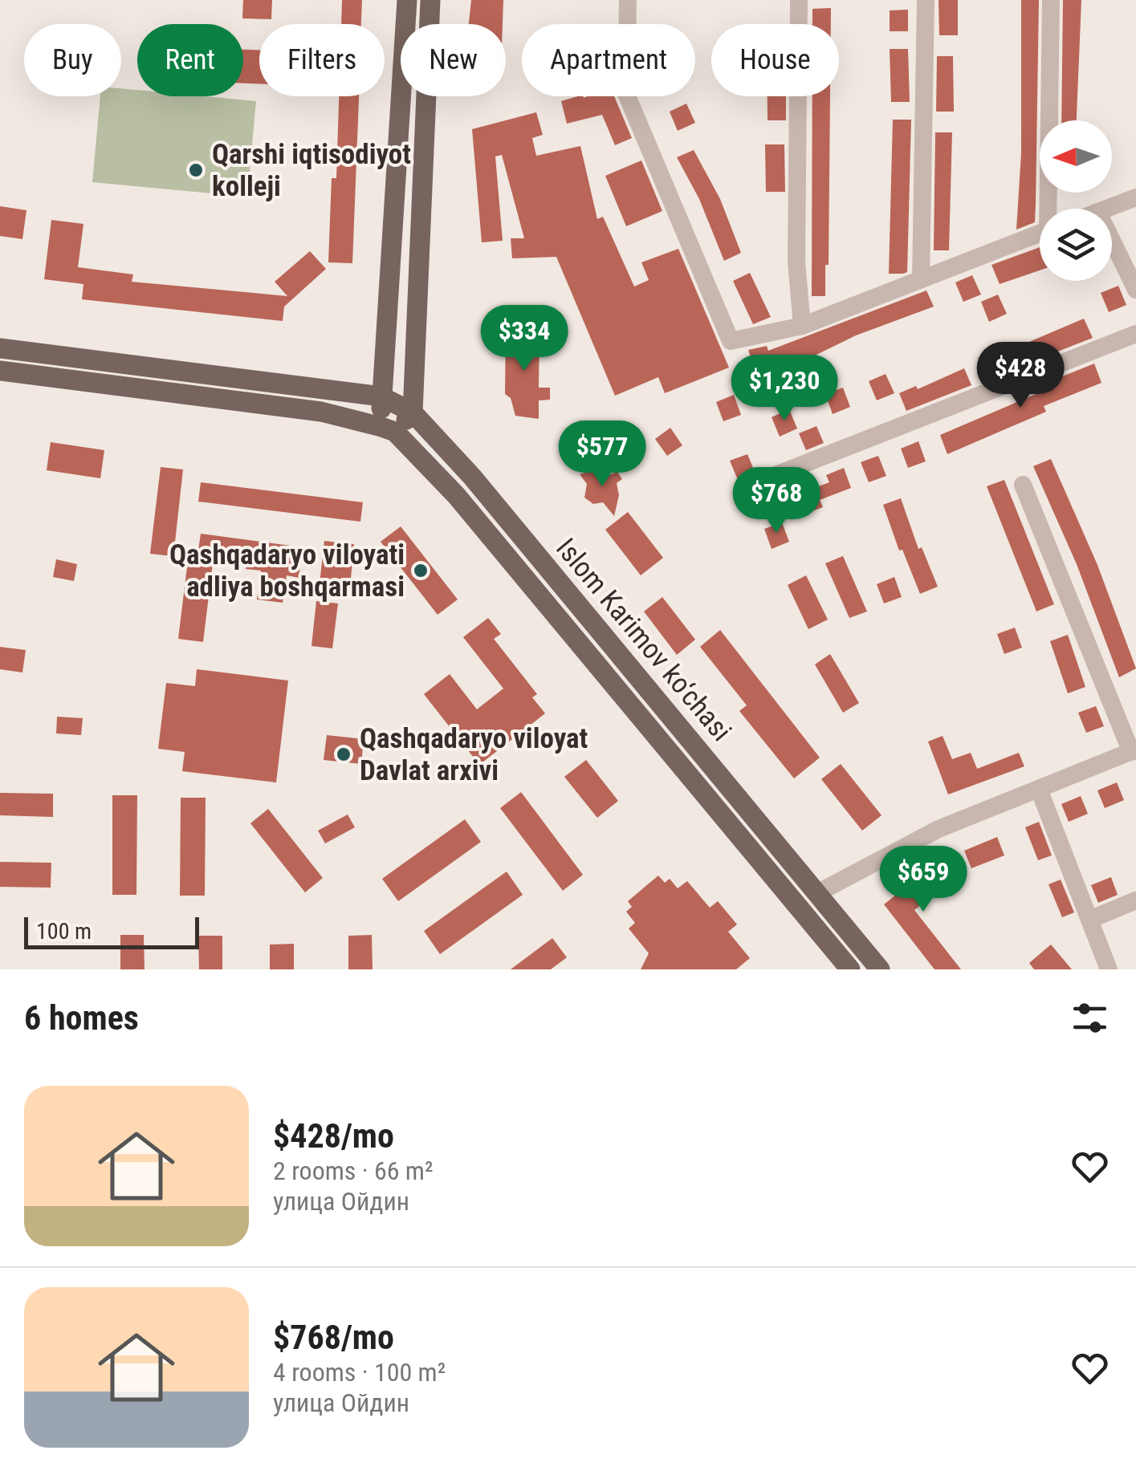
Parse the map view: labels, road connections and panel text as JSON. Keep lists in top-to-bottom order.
{
  "streets": {
    "main road": ["Islom Karimov ko‘chasi"]
  },
  "places": ["Qarshi iqtisodiyot kolleji", "Qashqadaryo viloyati adliya boshqarmasi", "Qashqadaryo viloyat Davlat arxivi"],
  "scale_bar": "100 m",
  "north": "left",
  "page": {
    "chip": [
      "Buy",
      "Rent",
      "Filters",
      "New",
      "Apartment",
      "House"
    ],
    "price": [
      "$334",
      "$428",
      "$1,230",
      "$577",
      "$768",
      "$659"
    ],
    "scale": "100 m",
    "heading": "6 homes",
    "list": [
      {
        "name": "$428/mo",
        "note": "2 rooms · 66 m² · улица Ойдин"
      },
      {
        "name": "$768/mo",
        "note": "4 rooms · 100 m² · улица Ойдин"
      }
    ]
  }
}
